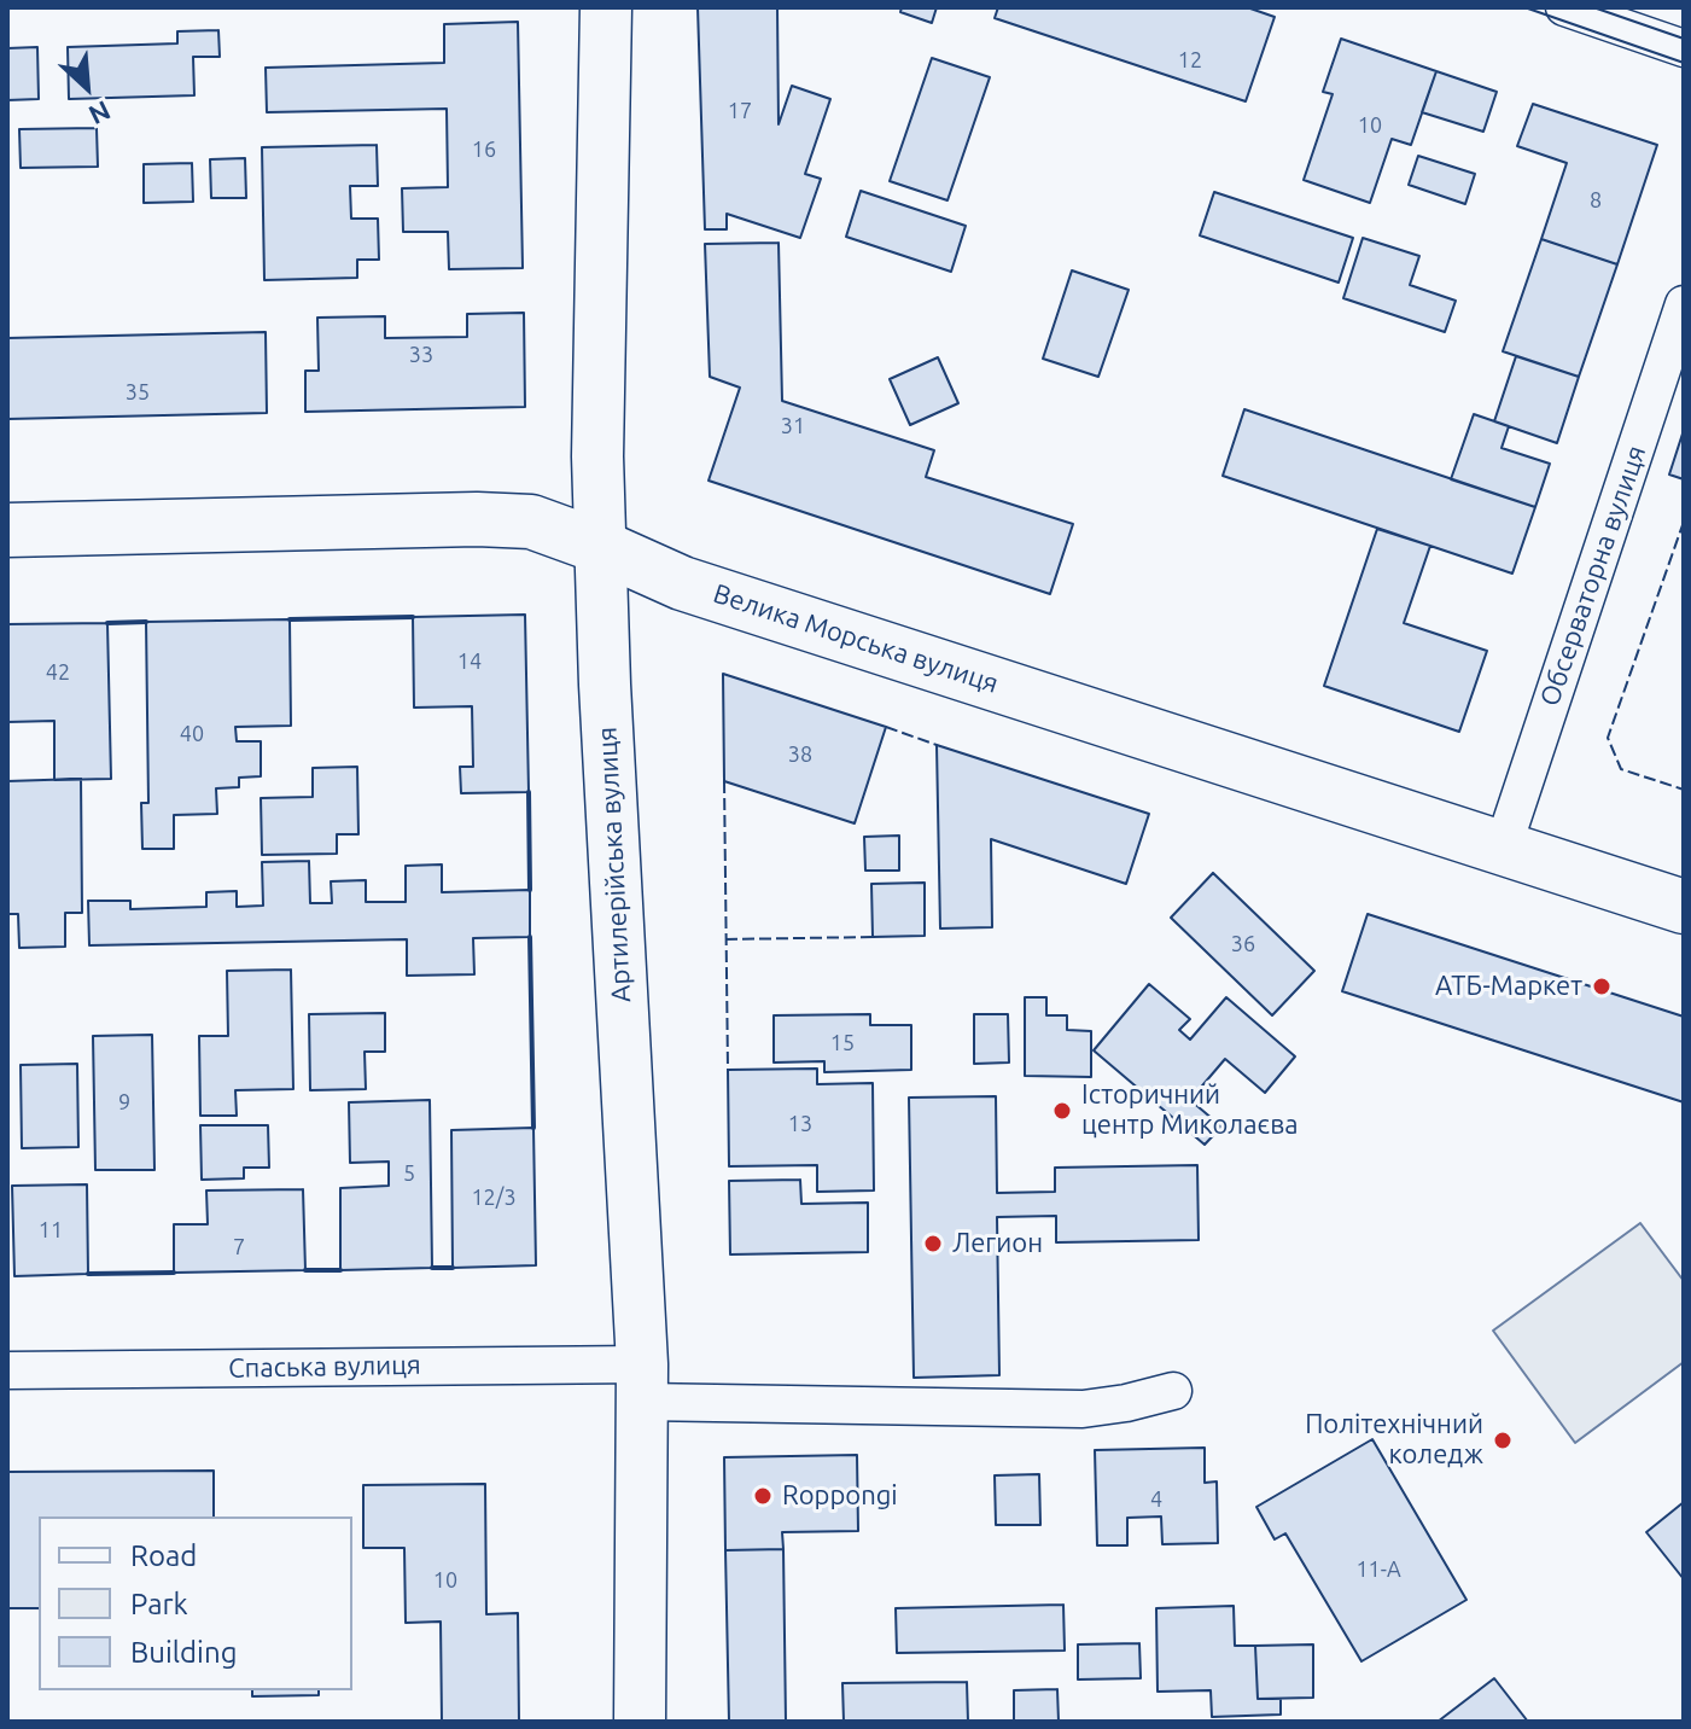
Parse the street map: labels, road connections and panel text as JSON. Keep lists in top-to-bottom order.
{
  "streets": {
    "highway": ["Велика Морська вулиця"],
    "street": ["Обсерваторна вулиця", "Артилерійська вулиця", "Спаська вулиця"]
  },
  "crossings": [
    ["Обсерваторна вулиця", "Велика Морська вулиця"],
    ["Велика Морська вулиця", "Артилерійська вулиця"],
    ["Артилерійська вулиця", "Спаська вулиця"]
  ],
  "places": [
    "АТБ-Маркет",
    "Історичний центр Миколаєва",
    "Легион",
    "Політехнічний коледж",
    "Roppongi"
  ],
  "house_numbers": [
    "12",
    "17",
    "10",
    "16",
    "8",
    "33",
    "35",
    "31",
    "14",
    "42",
    "40",
    "38",
    "36",
    "15",
    "9",
    "13",
    "5",
    "12/3",
    "11",
    "7",
    "4",
    "11-А",
    "10"
  ],
  "legend": ["Road", "Park", "Building"],
  "north": "bottom right"
}
